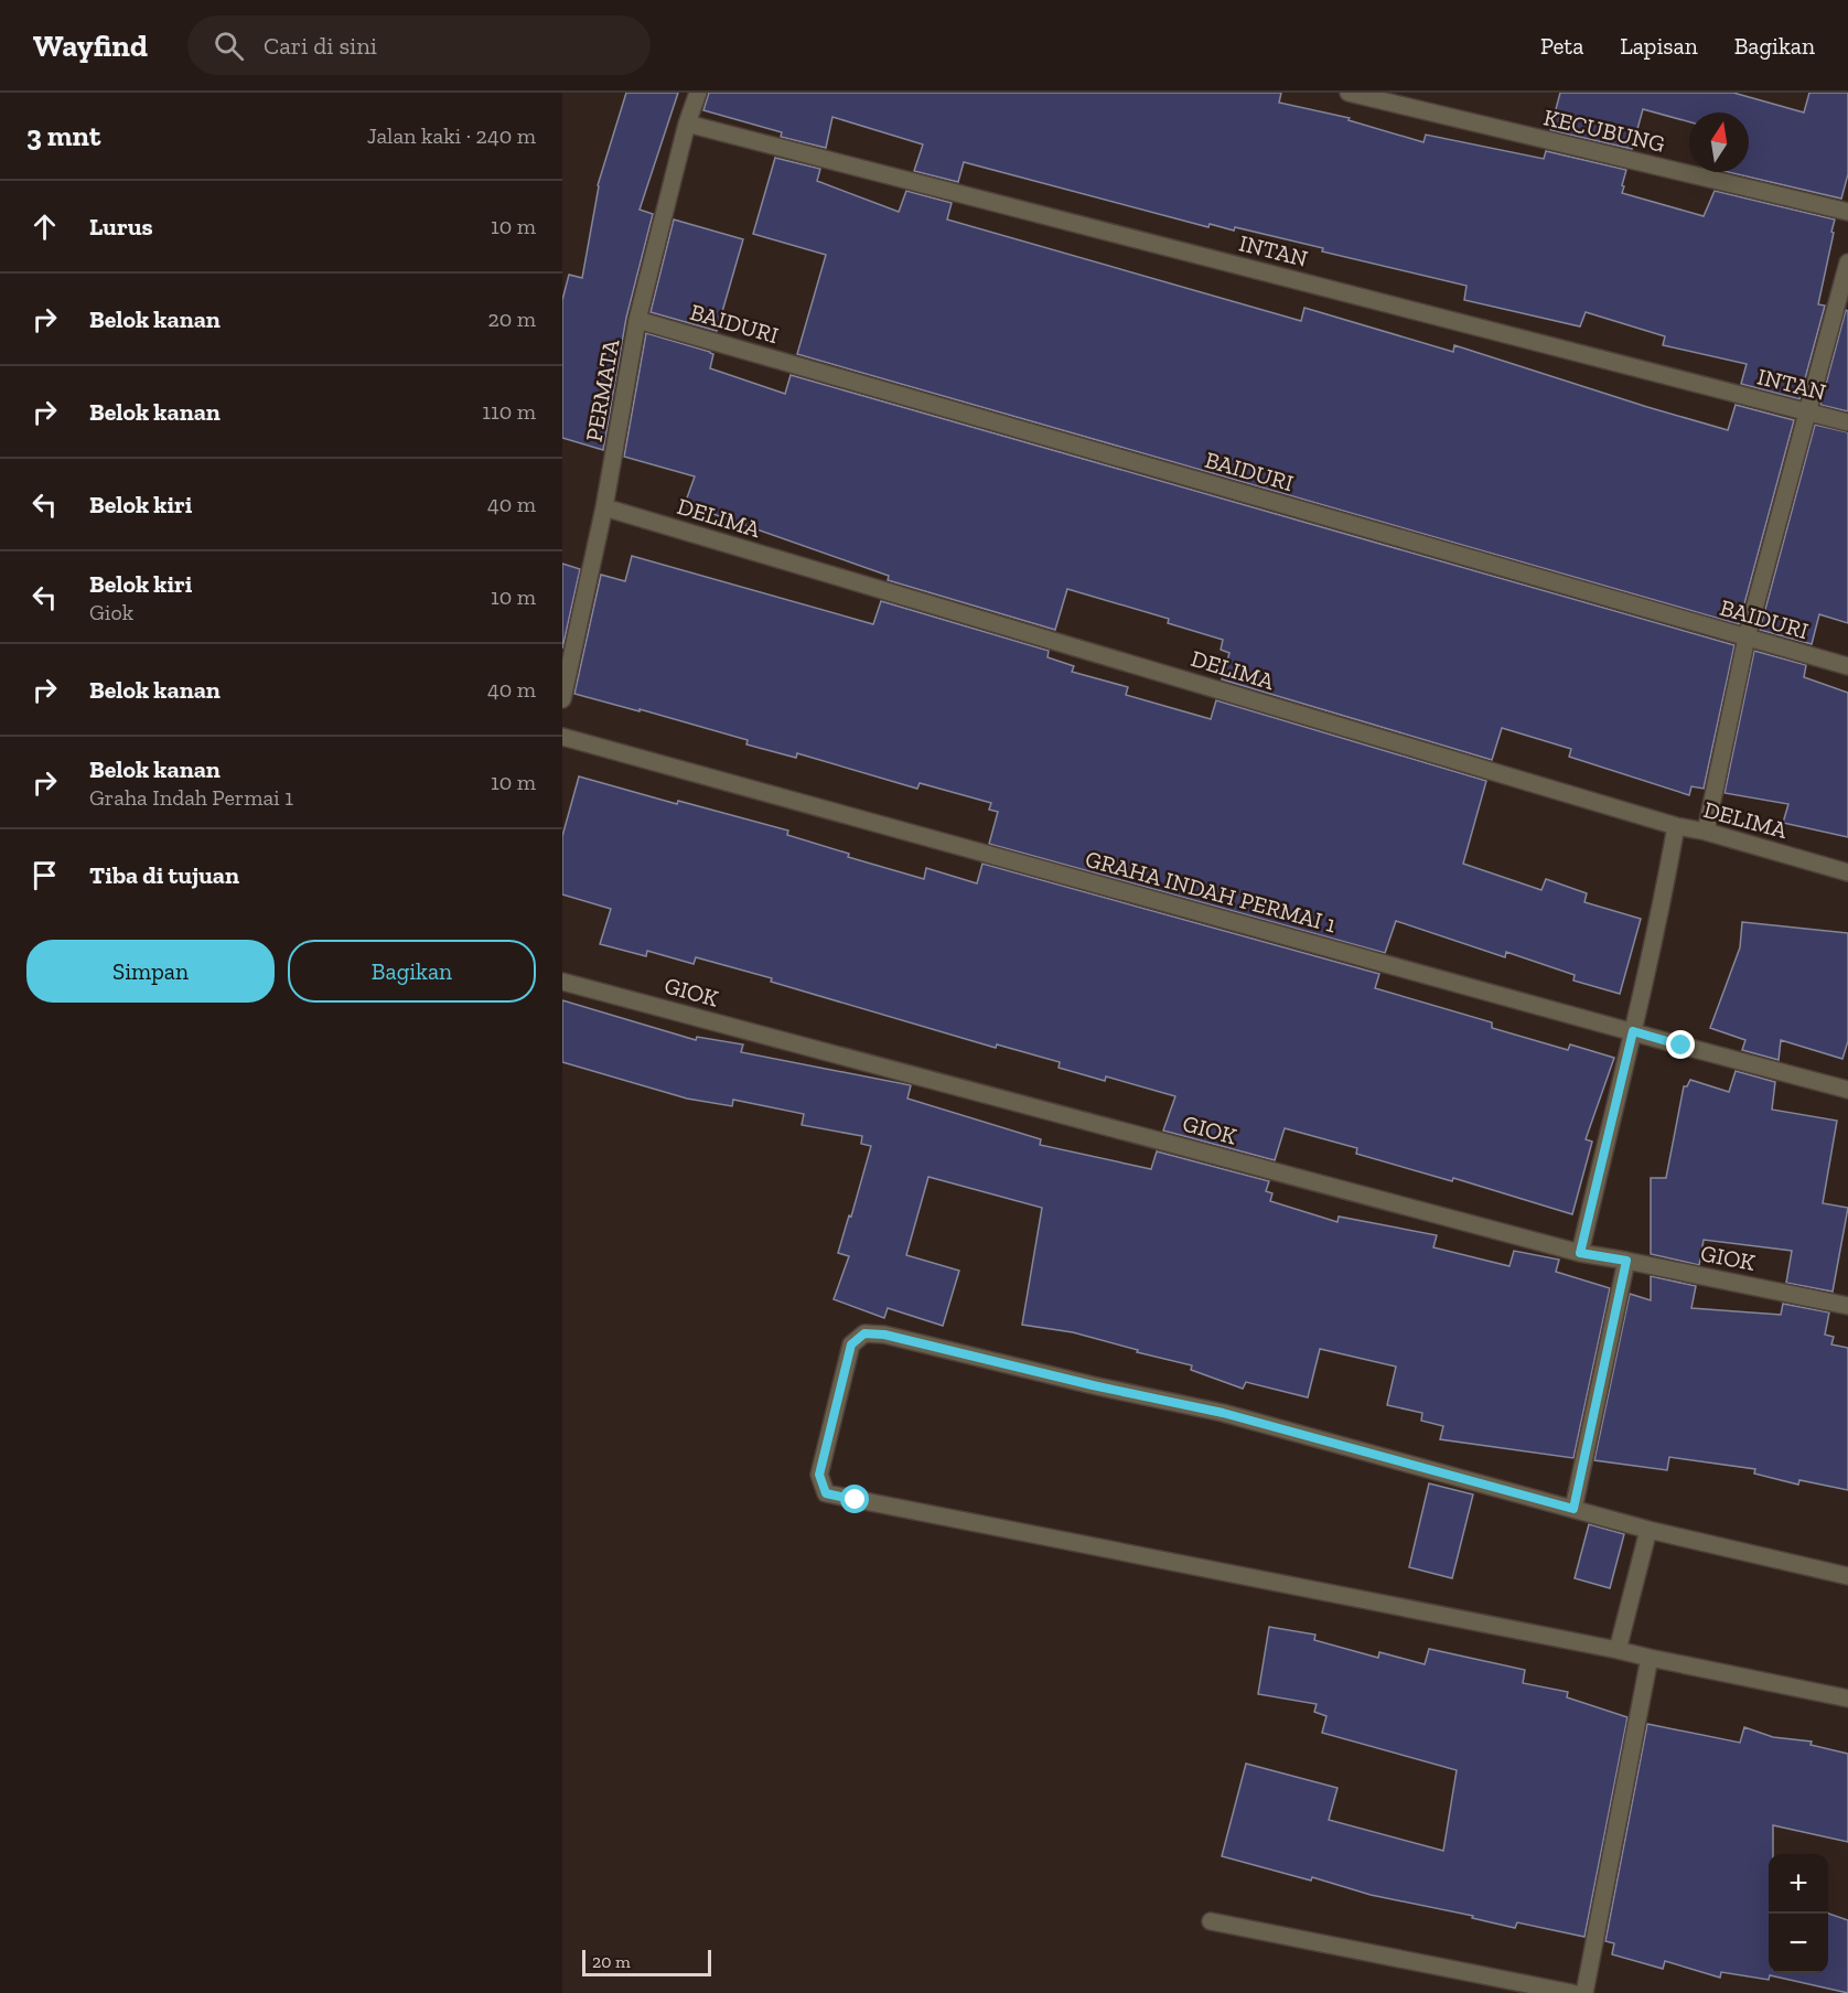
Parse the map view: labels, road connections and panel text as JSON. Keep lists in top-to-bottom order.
{
  "streets": {
    "street": [
      "KECUBUNG",
      "INTAN",
      "BAIDURI",
      "PERMATA",
      "DELIMA",
      "GRAHA INDAH PERMAI 1",
      "GIOK"
    ]
  },
  "crossings": [
    ["INTAN", "PERMATA"],
    ["BAIDURI", "PERMATA"],
    ["PERMATA", "DELIMA"]
  ],
  "scale_bar": "20 m",
  "north": "top",
  "page": {
    "header": "Wayfind",
    "search": "Cari di sini",
    "nav": ["Peta", "Lapisan", "Bagikan"],
    "heading": ["3 mnt", "Jalan kaki · 240 m"],
    "list": [
      ["Lurus", "10 m"],
      ["Belok kanan", "20 m"],
      ["Belok kanan", "110 m"],
      ["Belok kiri", "40 m"],
      ["Belok kiri", "Giok", "10 m"],
      ["Belok kanan", "40 m"],
      ["Belok kanan", "Graha Indah Permai 1", "10 m"],
      "Tiba di tujuan"
    ],
    "buttons": ["Simpan", "Bagikan"],
    "map_buttons": ["+", "−"],
    "scale": "20 m"
  }
}
